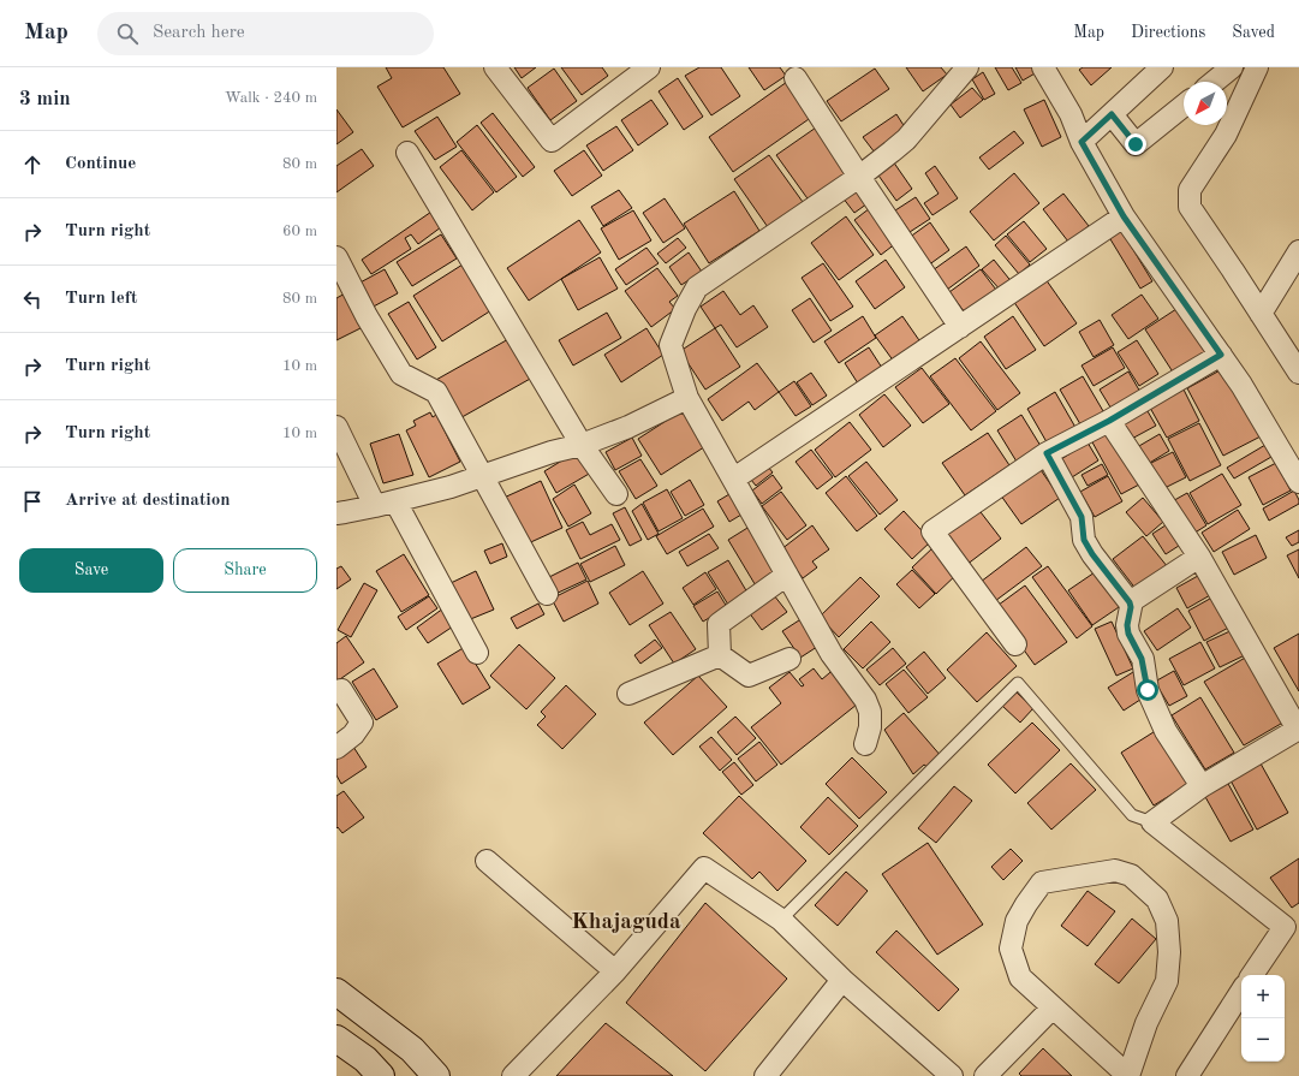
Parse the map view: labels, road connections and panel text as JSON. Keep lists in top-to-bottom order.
{
  "districts": ["Khajaguda"],
  "north": "bottom left",
  "page": {
    "header": "Map",
    "search": "Search here",
    "nav": ["Map", "Directions", "Saved"],
    "heading": ["3 min", "Walk · 240 m"],
    "list": [
      ["Continue", "80 m"],
      ["Turn right", "60 m"],
      ["Turn left", "80 m"],
      ["Turn right", "10 m"],
      ["Turn right", "10 m"],
      "Arrive at destination"
    ],
    "buttons": ["Save", "Share"],
    "map_buttons": ["+", "−"]
  }
}
